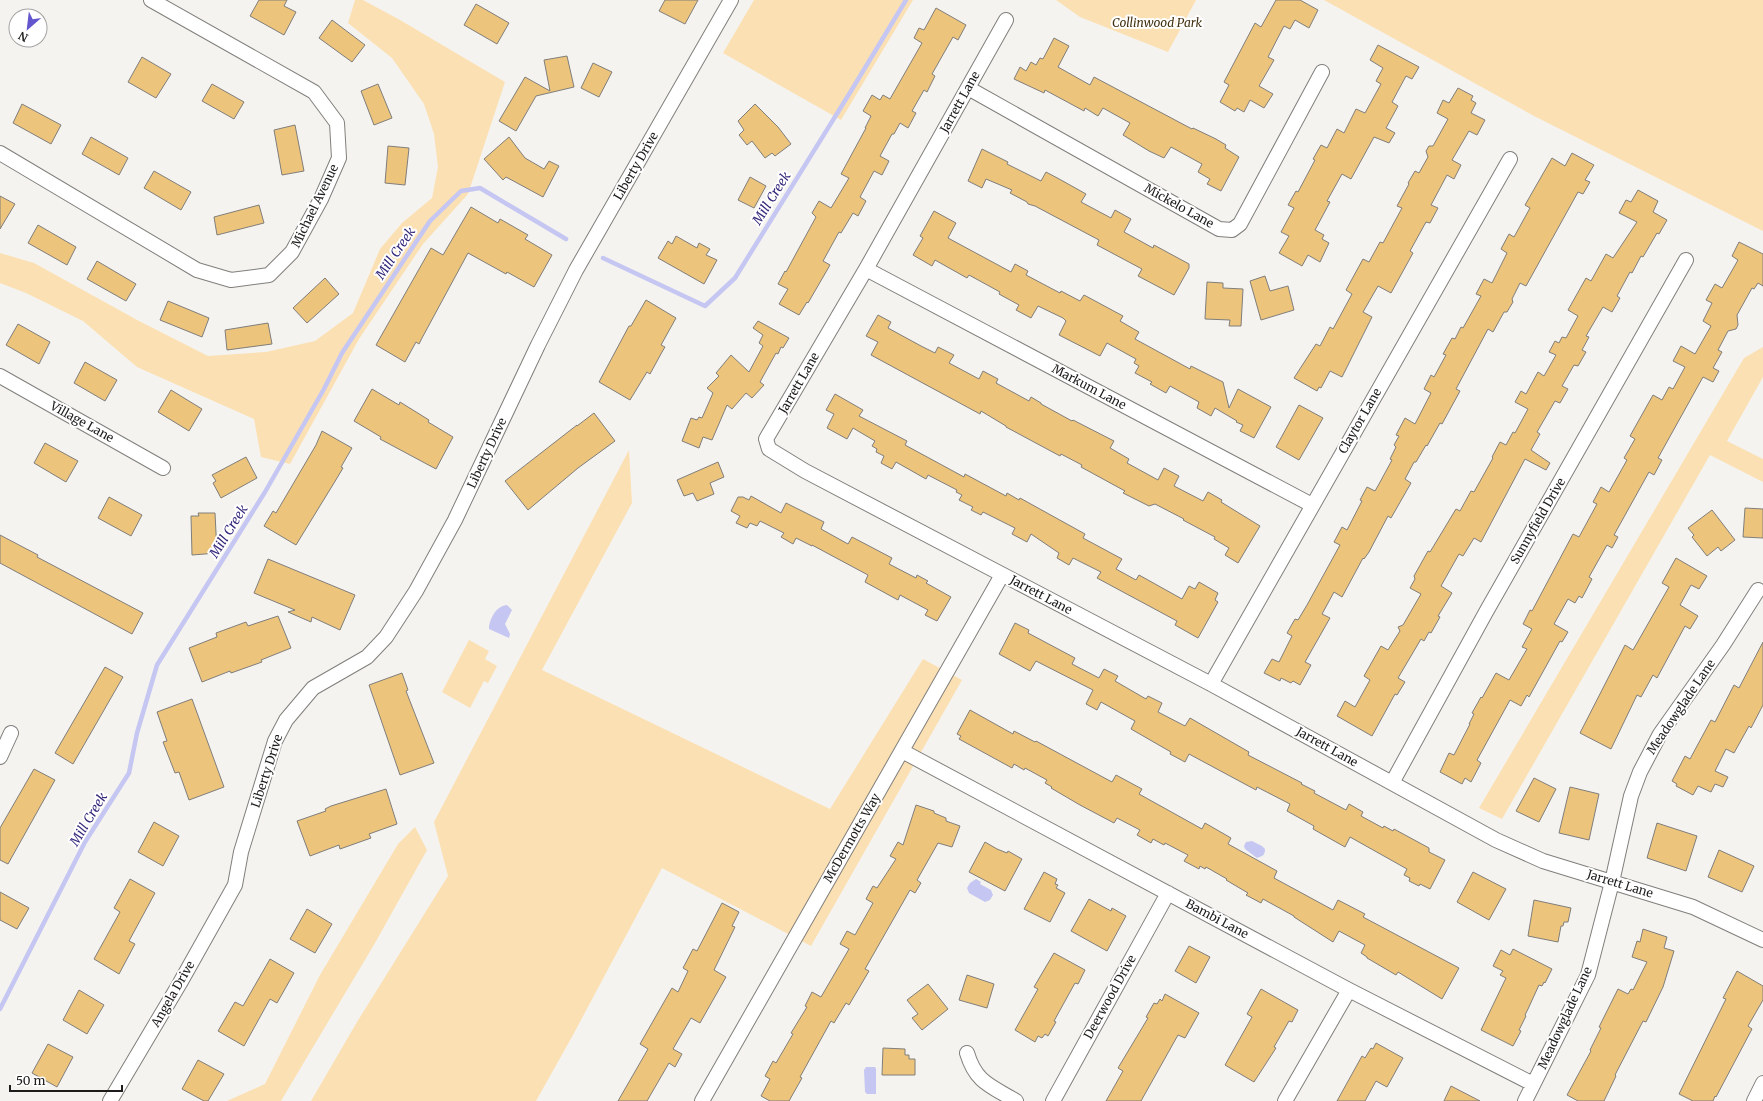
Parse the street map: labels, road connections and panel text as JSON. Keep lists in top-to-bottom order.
{
  "streets": {
    "street": [
      "Jarrett Lane",
      "Liberty Drive",
      "Michael Avenue",
      "Mickelo Lane",
      "Markum Lane",
      "Claytor Lane",
      "Village Lane",
      "Sunnyfield Drive",
      "Meadowglade Lane",
      "McDermotts Way",
      "Bambi Lane",
      "Angela Drive",
      "Deerwood Drive"
    ]
  },
  "crossings": [
    ["Jarrett Lane", "Mickelo Lane"],
    ["Jarrett Lane", "Markum Lane"],
    ["Jarrett Lane", "Claytor Lane"],
    ["Jarrett Lane", "Sunnyfield Drive"],
    ["Jarrett Lane", "Meadowglade Lane"],
    ["Jarrett Lane", "McDermotts Way"],
    ["Liberty Drive", "Angela Drive"],
    ["Markum Lane", "Claytor Lane"],
    ["Meadowglade Lane", "Bambi Lane"],
    ["McDermotts Way", "Bambi Lane"],
    ["Bambi Lane", "Deerwood Drive"]
  ],
  "water": ["Mill Creek"],
  "parks": ["Collinwood Park"],
  "scale_bar": "50 m",
  "north": "bottom left"
}
